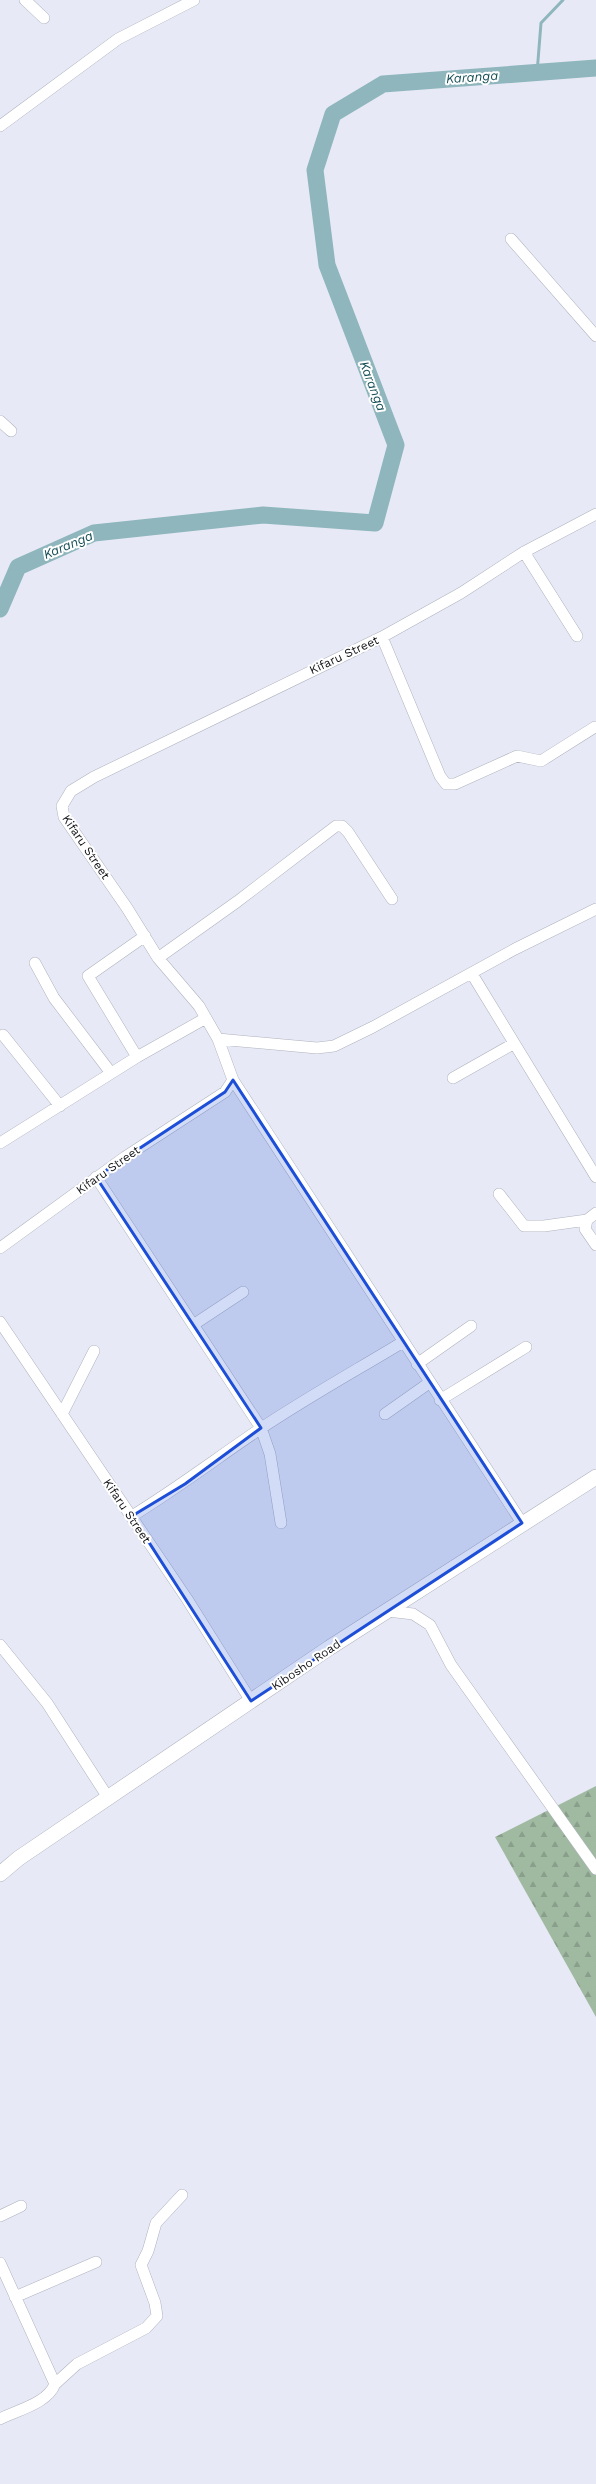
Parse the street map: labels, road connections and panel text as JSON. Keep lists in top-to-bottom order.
{
  "streets": {
    "main road": ["Kibosho Road"],
    "street": ["Kifaru Street"]
  },
  "crossings": [
    ["Kifaru Street", "Kibosho Road"]
  ],
  "water": ["Karanga"]
}
